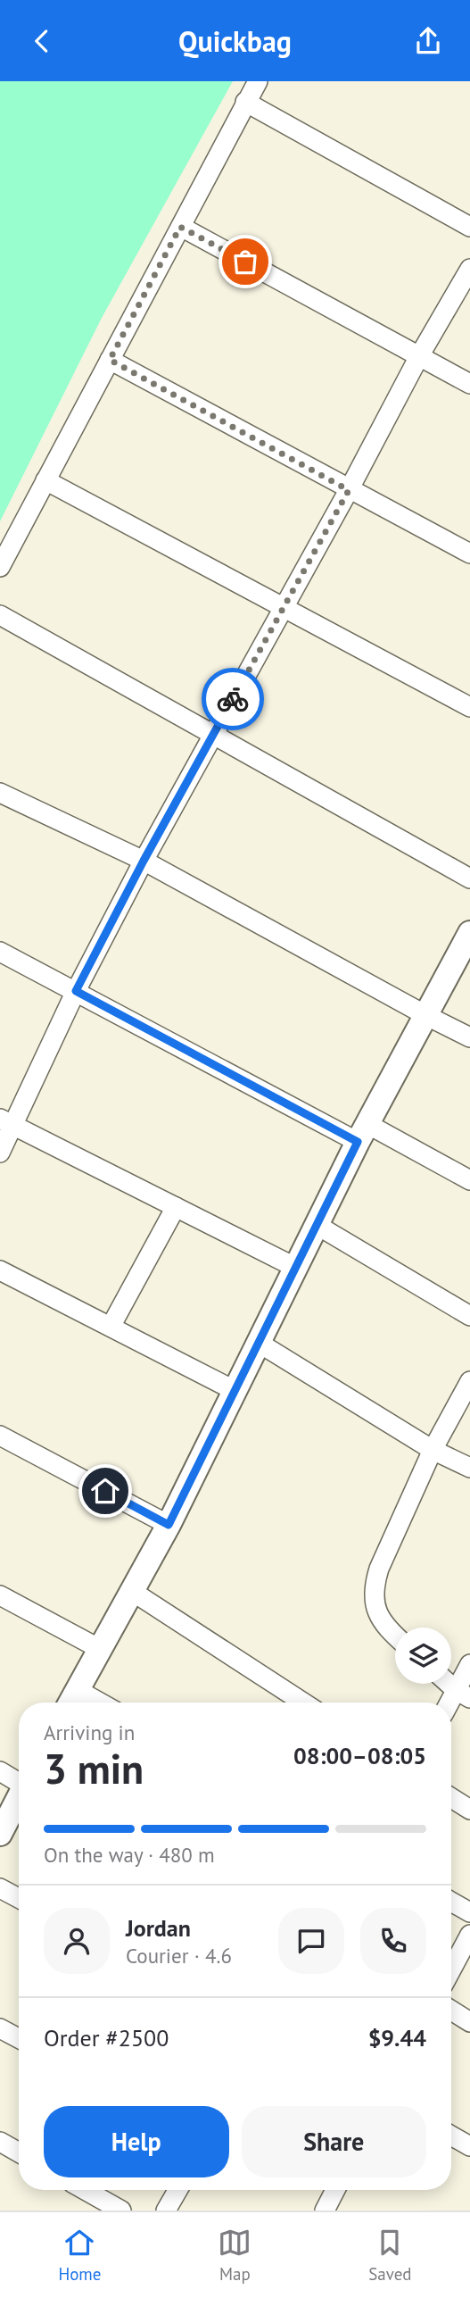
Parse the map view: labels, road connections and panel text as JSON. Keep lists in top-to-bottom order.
{
  "page": {
    "header": "Quickbag",
    "heading": ["3 min", "Arriving in", "08:00–08:05"],
    "panel": [
      "Jordan",
      "Courier · 4.6",
      "Order #2500",
      "$9.44"
    ],
    "bar": "On the way · 480 m",
    "buttons": ["Help", "Share"],
    "tabs": ["Home", "Map", "Saved"]
  }
}
